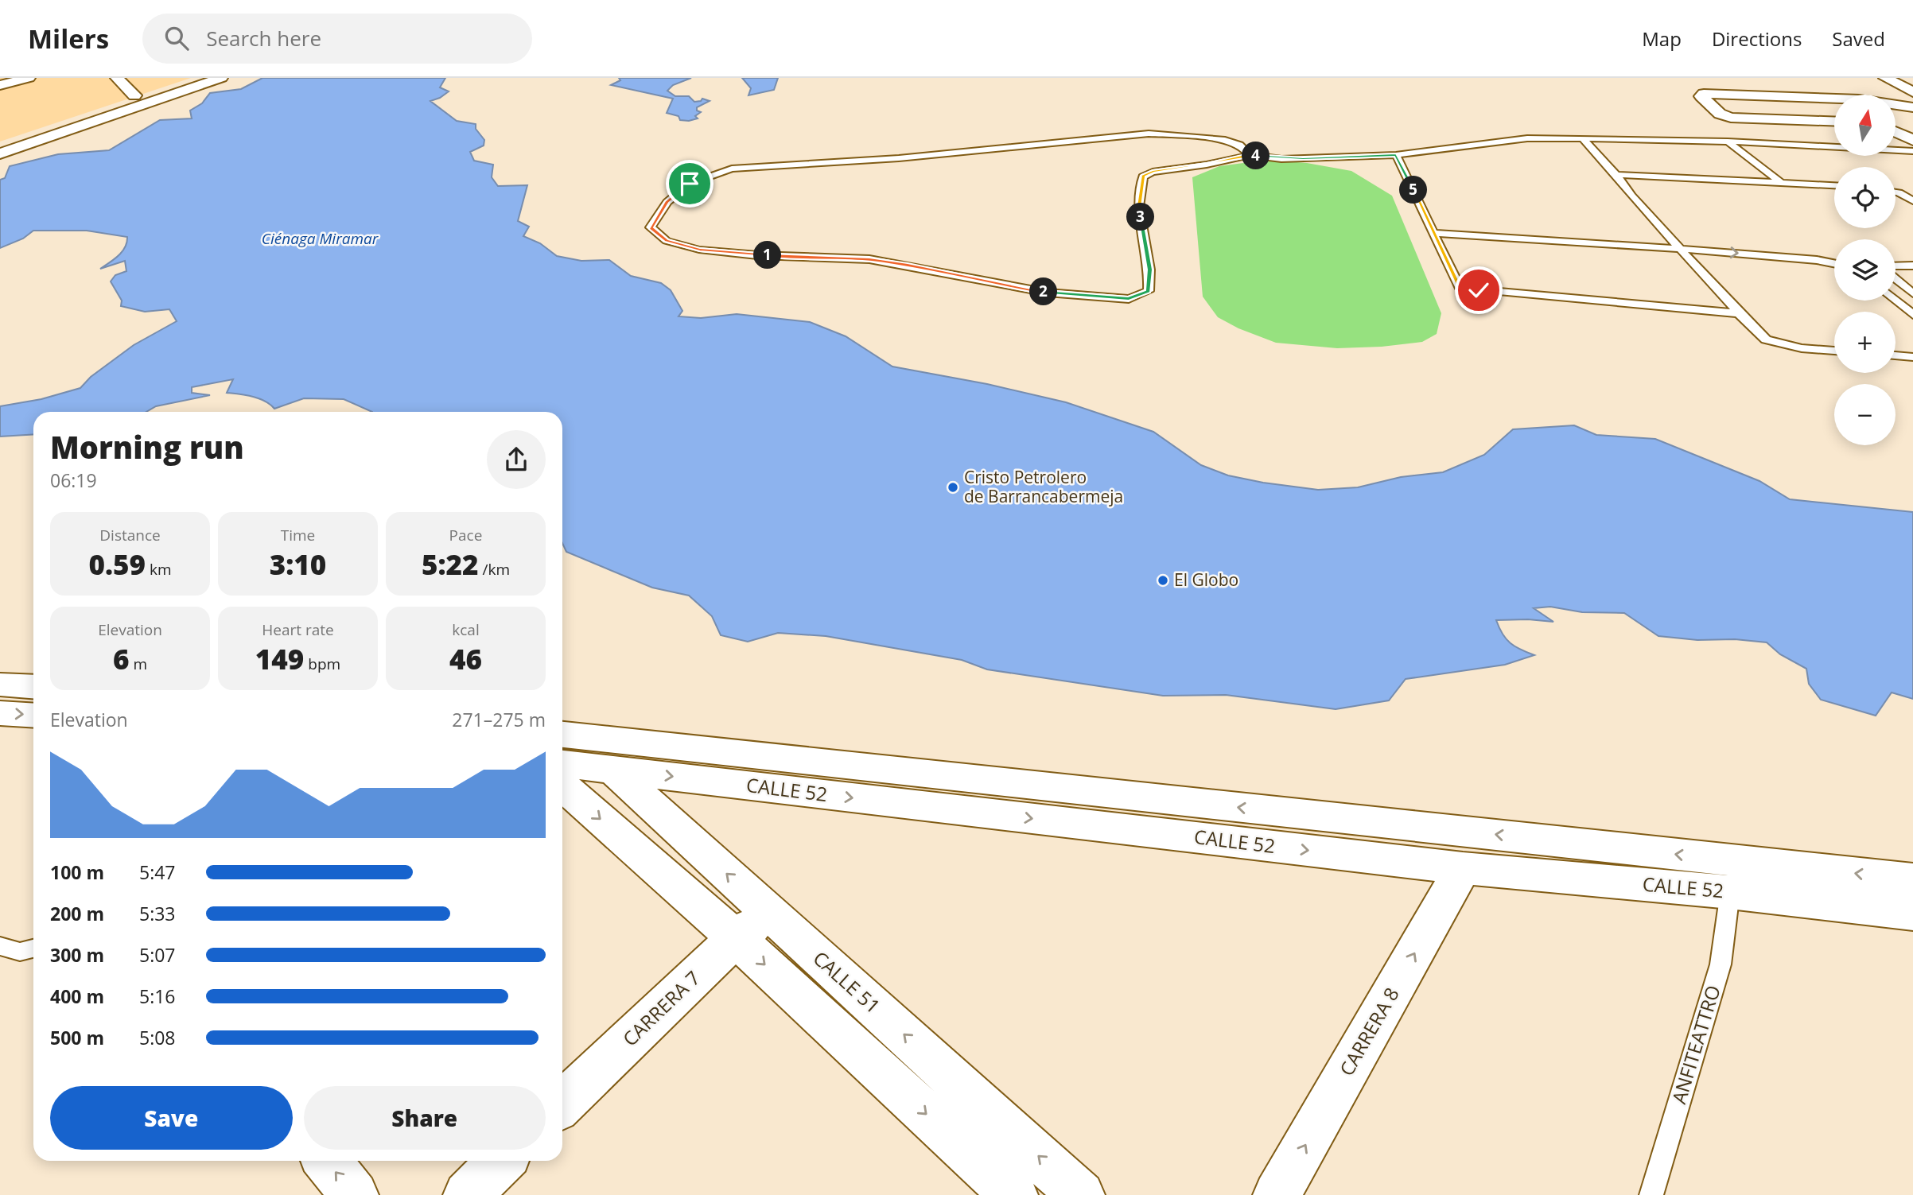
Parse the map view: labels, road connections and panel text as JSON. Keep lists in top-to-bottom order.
{
  "streets": {
    "street": [
      "CALLE 52",
      "CALLE 51",
      "CARRERA 7",
      "CARRERA 8"
    ],
    "lane": ["ANFITEATTRO"]
  },
  "crossings": [
    ["CALLE 52", "CALLE 51"],
    ["CALLE 52", "CARRERA 8"],
    ["CALLE 52", "ANFITEATTRO"],
    ["CALLE 51", "CARRERA 7"]
  ],
  "one_way": ["CARRERA 8"],
  "water": ["Ciénaga Miramar"],
  "places": ["Cristo Petrolero de Barrancabermeja", "El Globo"],
  "north": "top",
  "page": {
    "header": "Milers",
    "search": "Search here",
    "nav": ["Map", "Directions", "Saved"],
    "map_buttons": ["+", "−"],
    "pins": [
      "4",
      "5",
      "3",
      "1",
      "2"
    ],
    "heading": ["Morning run", "06:19"],
    "stats": [
      ["Distance", "0.59 km"],
      ["Time", "3:10"],
      ["Pace", "5:22 /km"],
      ["Elevation", "6 m"],
      ["Heart rate", "149 bpm"],
      ["kcal", "46"]
    ],
    "chart": ["Elevation", "271–275 m"],
    "list": [
      {
        "name": "100 m",
        "note": "5:47"
      },
      {
        "name": "200 m",
        "note": "5:33"
      },
      {
        "name": "300 m",
        "note": "5:07"
      },
      {
        "name": "400 m",
        "note": "5:16"
      },
      {
        "name": "500 m",
        "note": "5:08"
      }
    ],
    "buttons": ["Save", "Share"]
  }
}
